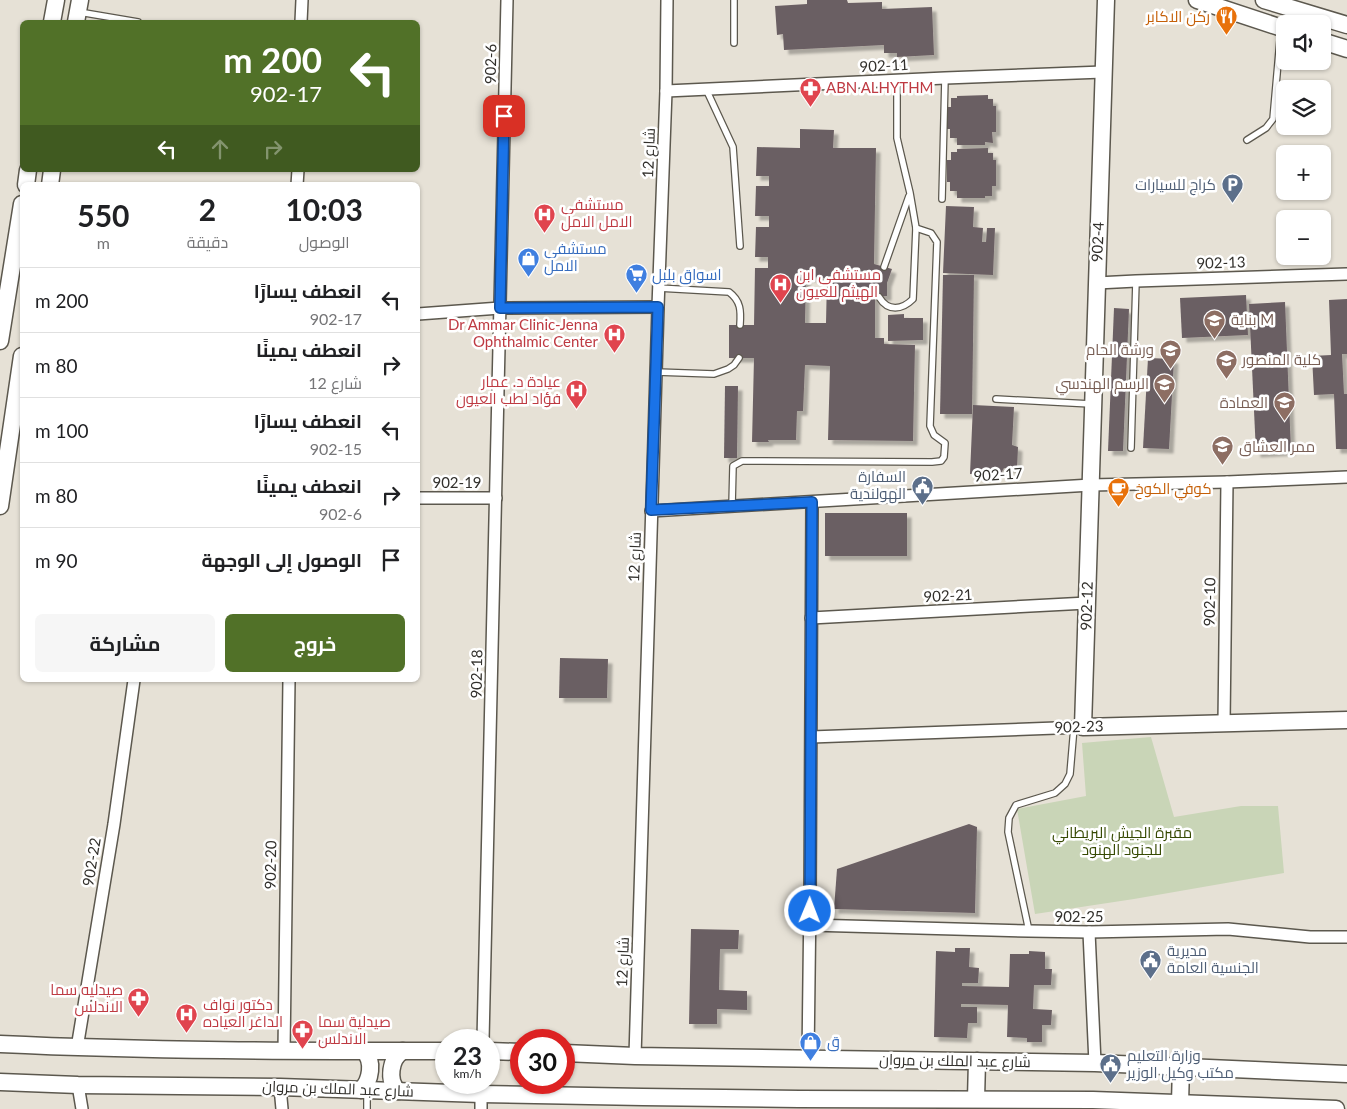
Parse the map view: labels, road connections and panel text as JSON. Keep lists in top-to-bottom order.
{
  "streets": {
    "street": [
      "902-6",
      "902-11",
      "شارع 12",
      "902-4",
      "902-13",
      "902-17",
      "902-19",
      "902-21",
      "902-10",
      "902-12",
      "902-18",
      "902-23",
      "902-22",
      "902-20",
      "902-25",
      "شارع عبد الملك بن مروان"
    ]
  },
  "crossings": [
    ["902-6", "902-18"],
    ["902-11", "شارع 12"],
    ["902-11", "902-4"],
    ["شارع 12", "902-17"],
    ["شارع 12", "شارع عبد الملك بن مروان"],
    ["902-4", "902-13"],
    ["902-4", "902-17"],
    ["902-4", "902-12"],
    ["902-17", "902-10"],
    ["902-17", "902-12"],
    ["902-19", "902-18"],
    ["902-21", "902-12"],
    ["902-10", "902-23"],
    ["902-12", "902-23"]
  ],
  "parks": ["مقبرة الجيش البريطاني للجنود الهنود"],
  "places": {
    "restaurant": ["ركن الاكابر"],
    "pharmacy": ["ABN ALHYTHM", "صيدليه سما الاندلس", "صيدلية سما الاندلس"],
    "parking": ["كراج للسيارات"],
    "hospital": [
      "مستشفى الامل الامل",
      "مستشفى ابن الهيثم للعيون",
      "Dr Ammar Clinic-Jenna Ophthalmic Center",
      "عيادة د. عمار فؤاد لطب العيون",
      "دكتور نواف الداغر العياده"
    ],
    "shop": ["مستشفى الامل", "ق"],
    "supermarket": ["اسواق بلبل"],
    "school or university": [
      "بناية M",
      "ورشة الحام",
      "كلية المنصور",
      "الرسم الهندسي",
      "العمادة",
      "ممر العشاق"
    ],
    "public building": ["السفارة الهولندية", "مديرية الجنسية العامة", "وزارة التعليم مكتب وكيل الوزير"],
    "cafe": ["كوفي الكوخ"]
  },
  "page": {
    "map_buttons": ["+", "−"],
    "turn": ["200 m", "902-17"],
    "eta": [
      "10:03",
      "الوصول",
      "2",
      "دقيقة",
      "550",
      "m"
    ],
    "list": [
      {
        "name": "انعطف يسارًا",
        "note": "902-17",
        "value": "200 m"
      },
      {
        "name": "انعطف يمينًا",
        "note": "شارع 12",
        "value": "80 m"
      },
      {
        "name": "انعطف يسارًا",
        "note": "902-15",
        "value": "100 m"
      },
      {
        "name": "انعطف يمينًا",
        "note": "902-6",
        "value": "80 m"
      },
      {
        "name": "الوصول إلى الوجهة",
        "value": "90 m"
      }
    ],
    "buttons": ["خروج", "مشاركة"],
    "speed": "23 km/h",
    "limit": "30"
  }
}
